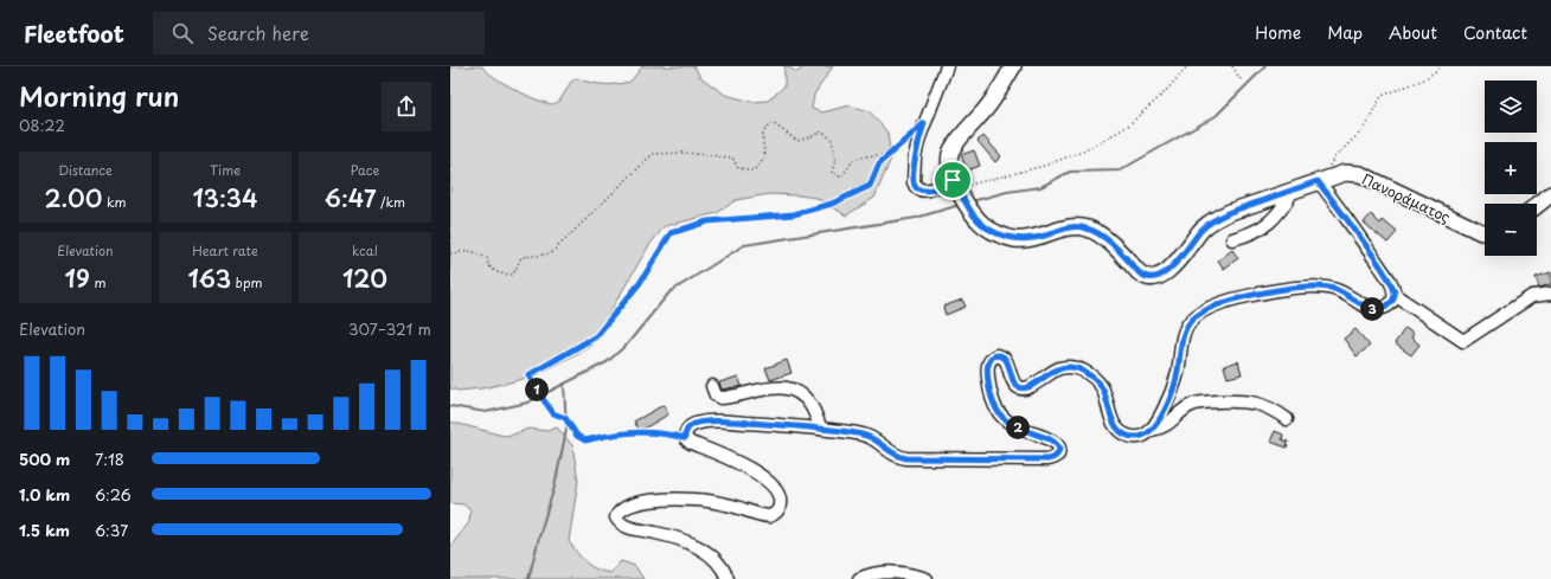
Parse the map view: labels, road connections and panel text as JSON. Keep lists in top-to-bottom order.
{
  "streets": {
    "main road": ["Πανοράματος"]
  },
  "page": {
    "header": "Fleetfoot",
    "search": "Search here",
    "nav": [
      "Home",
      "Map",
      "About",
      "Contact"
    ],
    "heading": ["Morning run", "08:22"],
    "map_buttons": ["+", "−"],
    "stats": [
      ["Distance", "2.00 km"],
      ["Time", "13:34"],
      ["Pace", "6:47 /km"],
      ["Elevation", "19 m"],
      ["Heart rate", "163 bpm"],
      ["kcal", "120"]
    ],
    "pins": ["3", "1", "2"],
    "chart": ["Elevation", "307–321 m"],
    "list": [
      {
        "name": "500 m",
        "note": "7:18"
      },
      {
        "name": "1.0 km",
        "note": "6:26"
      },
      {
        "name": "1.5 km",
        "note": "6:37"
      }
    ]
  }
}
